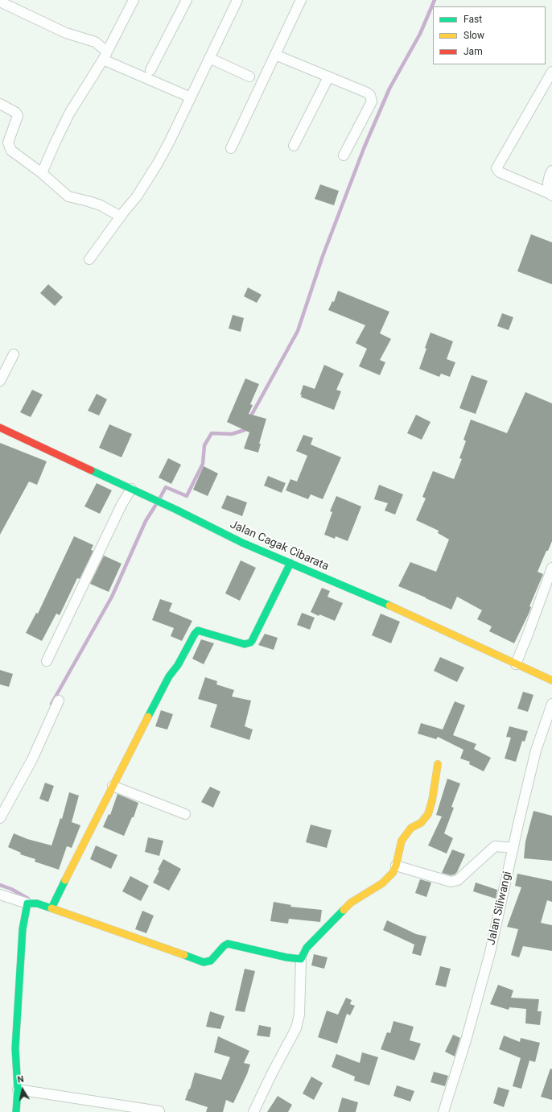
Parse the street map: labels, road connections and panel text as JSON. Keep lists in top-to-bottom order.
{
  "streets": {
    "main road": ["Jalan Cagak Cibarata"],
    "street": ["Jalan Siliwangi"]
  },
  "legend": ["Fast", "Slow", "Jam"],
  "north": "top"
}
